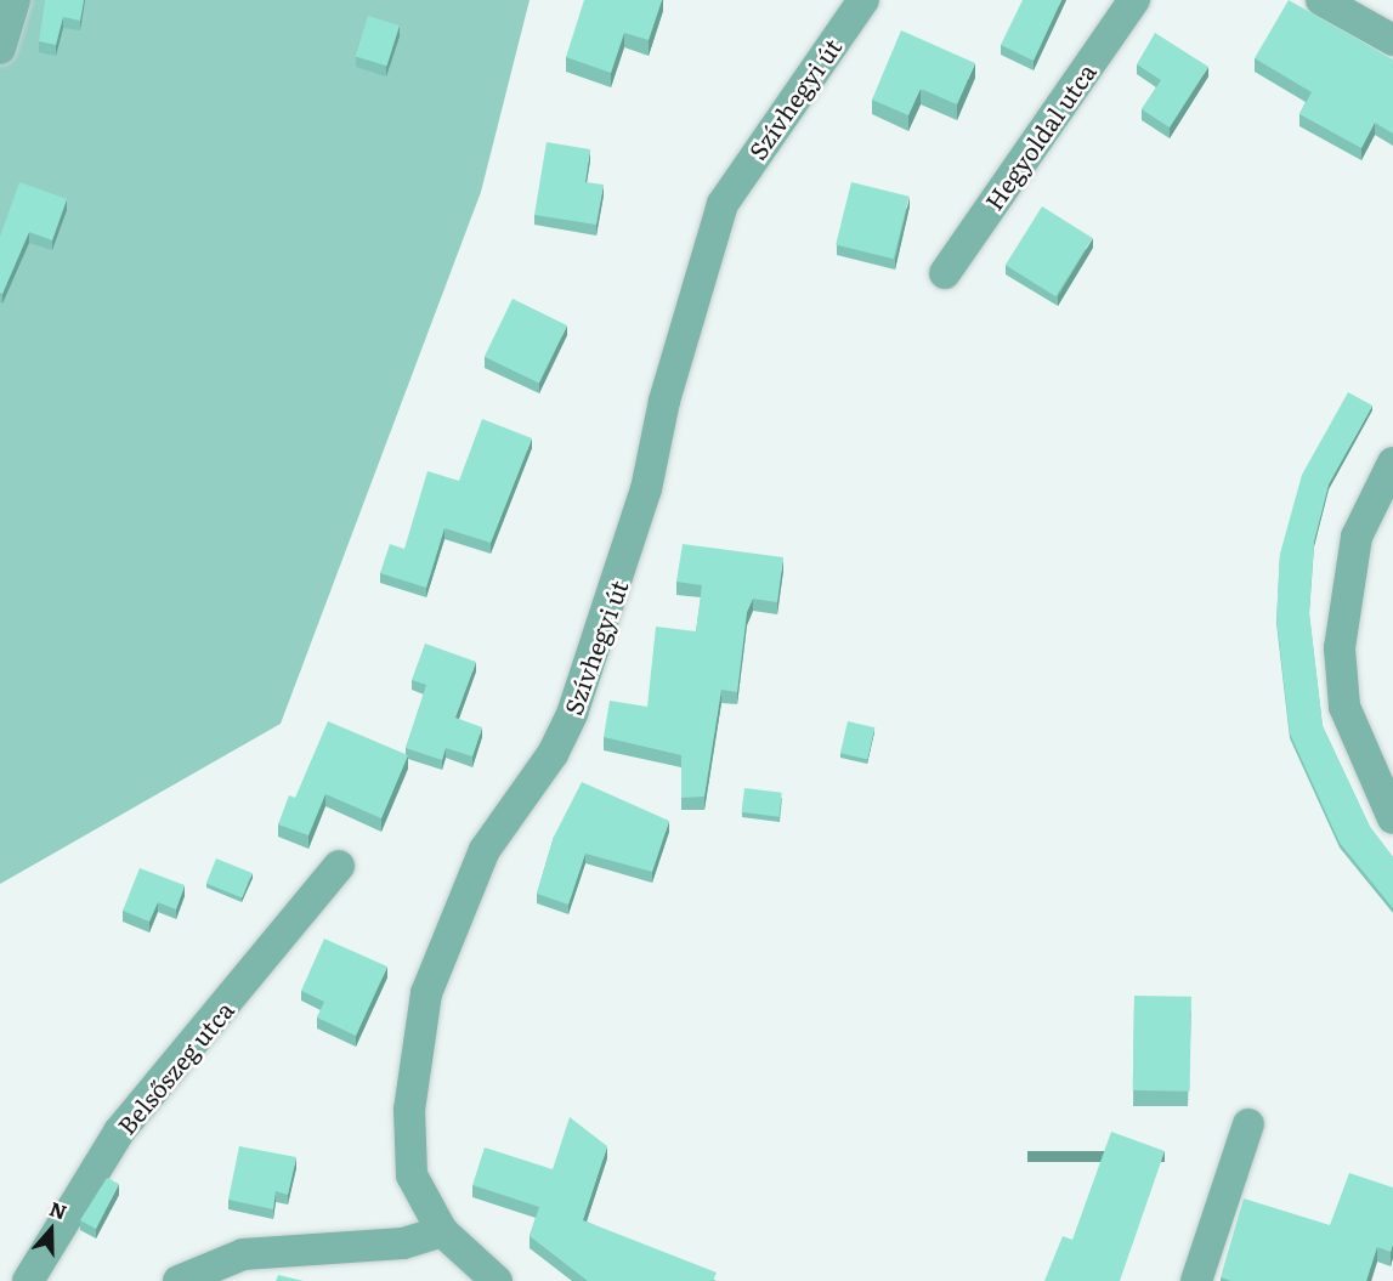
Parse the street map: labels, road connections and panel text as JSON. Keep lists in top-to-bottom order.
{
  "streets": {
    "street": ["Szívhegyi út", "Hegyoldal utca", "Belsőszeg utca"]
  },
  "north": "top"
}
